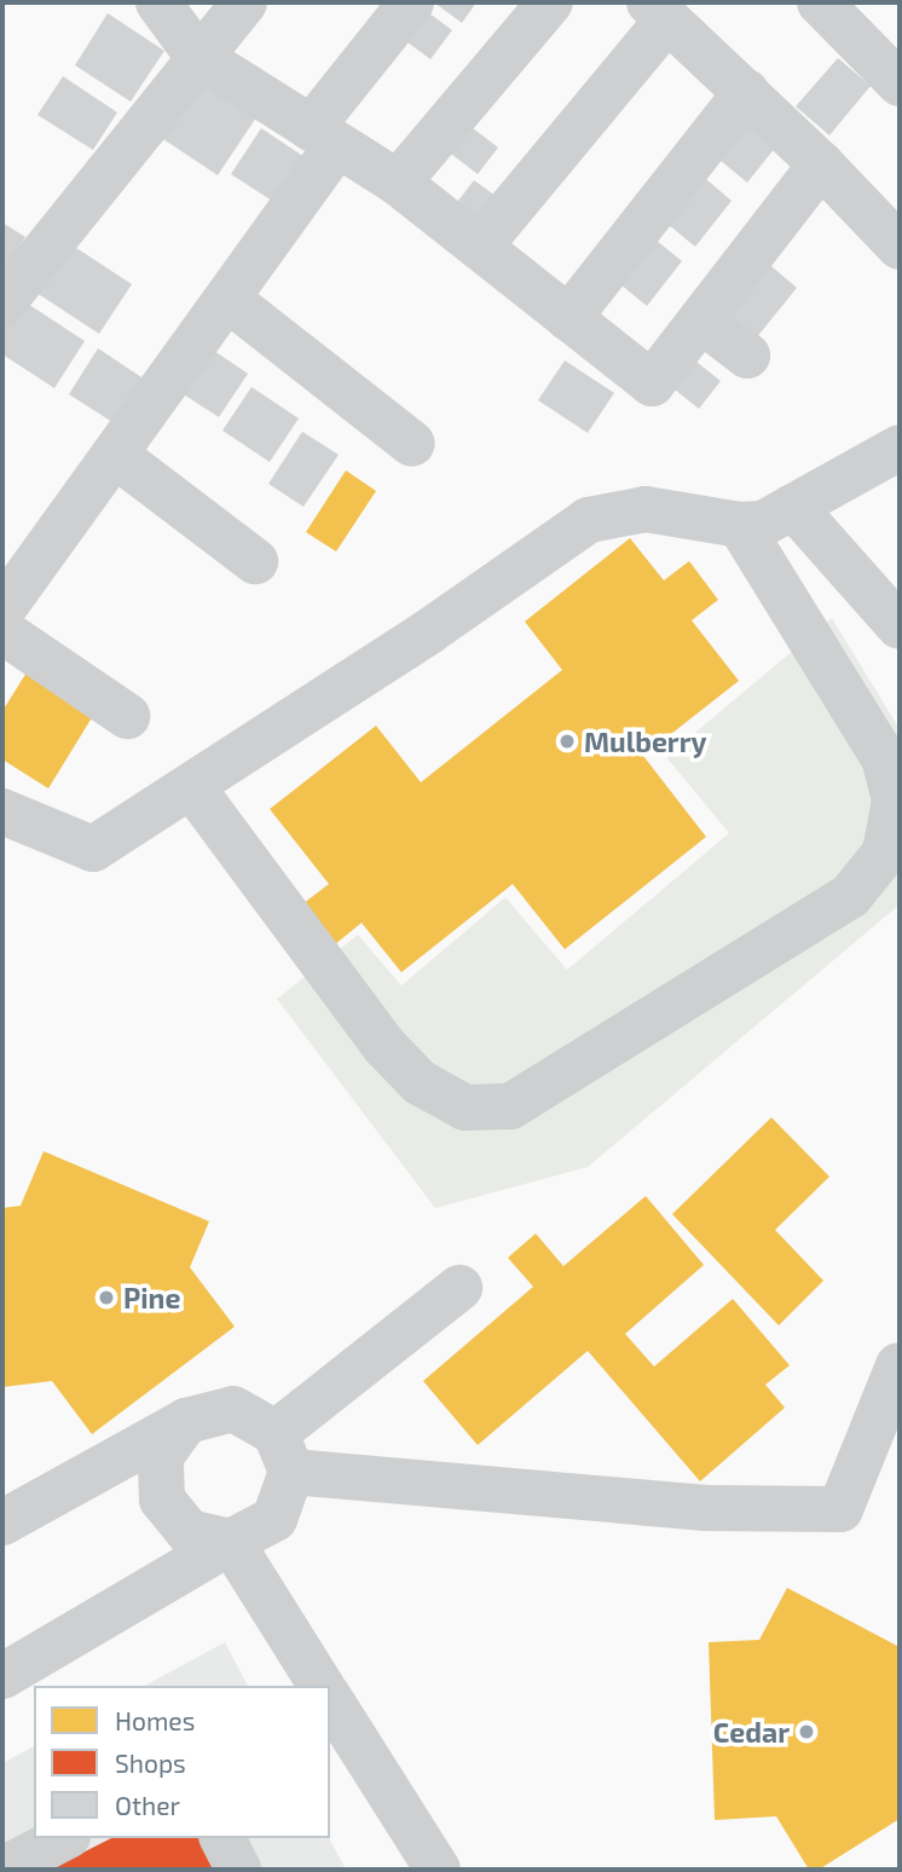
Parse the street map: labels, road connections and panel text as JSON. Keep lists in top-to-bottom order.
{
  "places": ["Mulberry", "Pine", "Cedar"],
  "legend": ["Homes", "Shops", "Other"]
}
